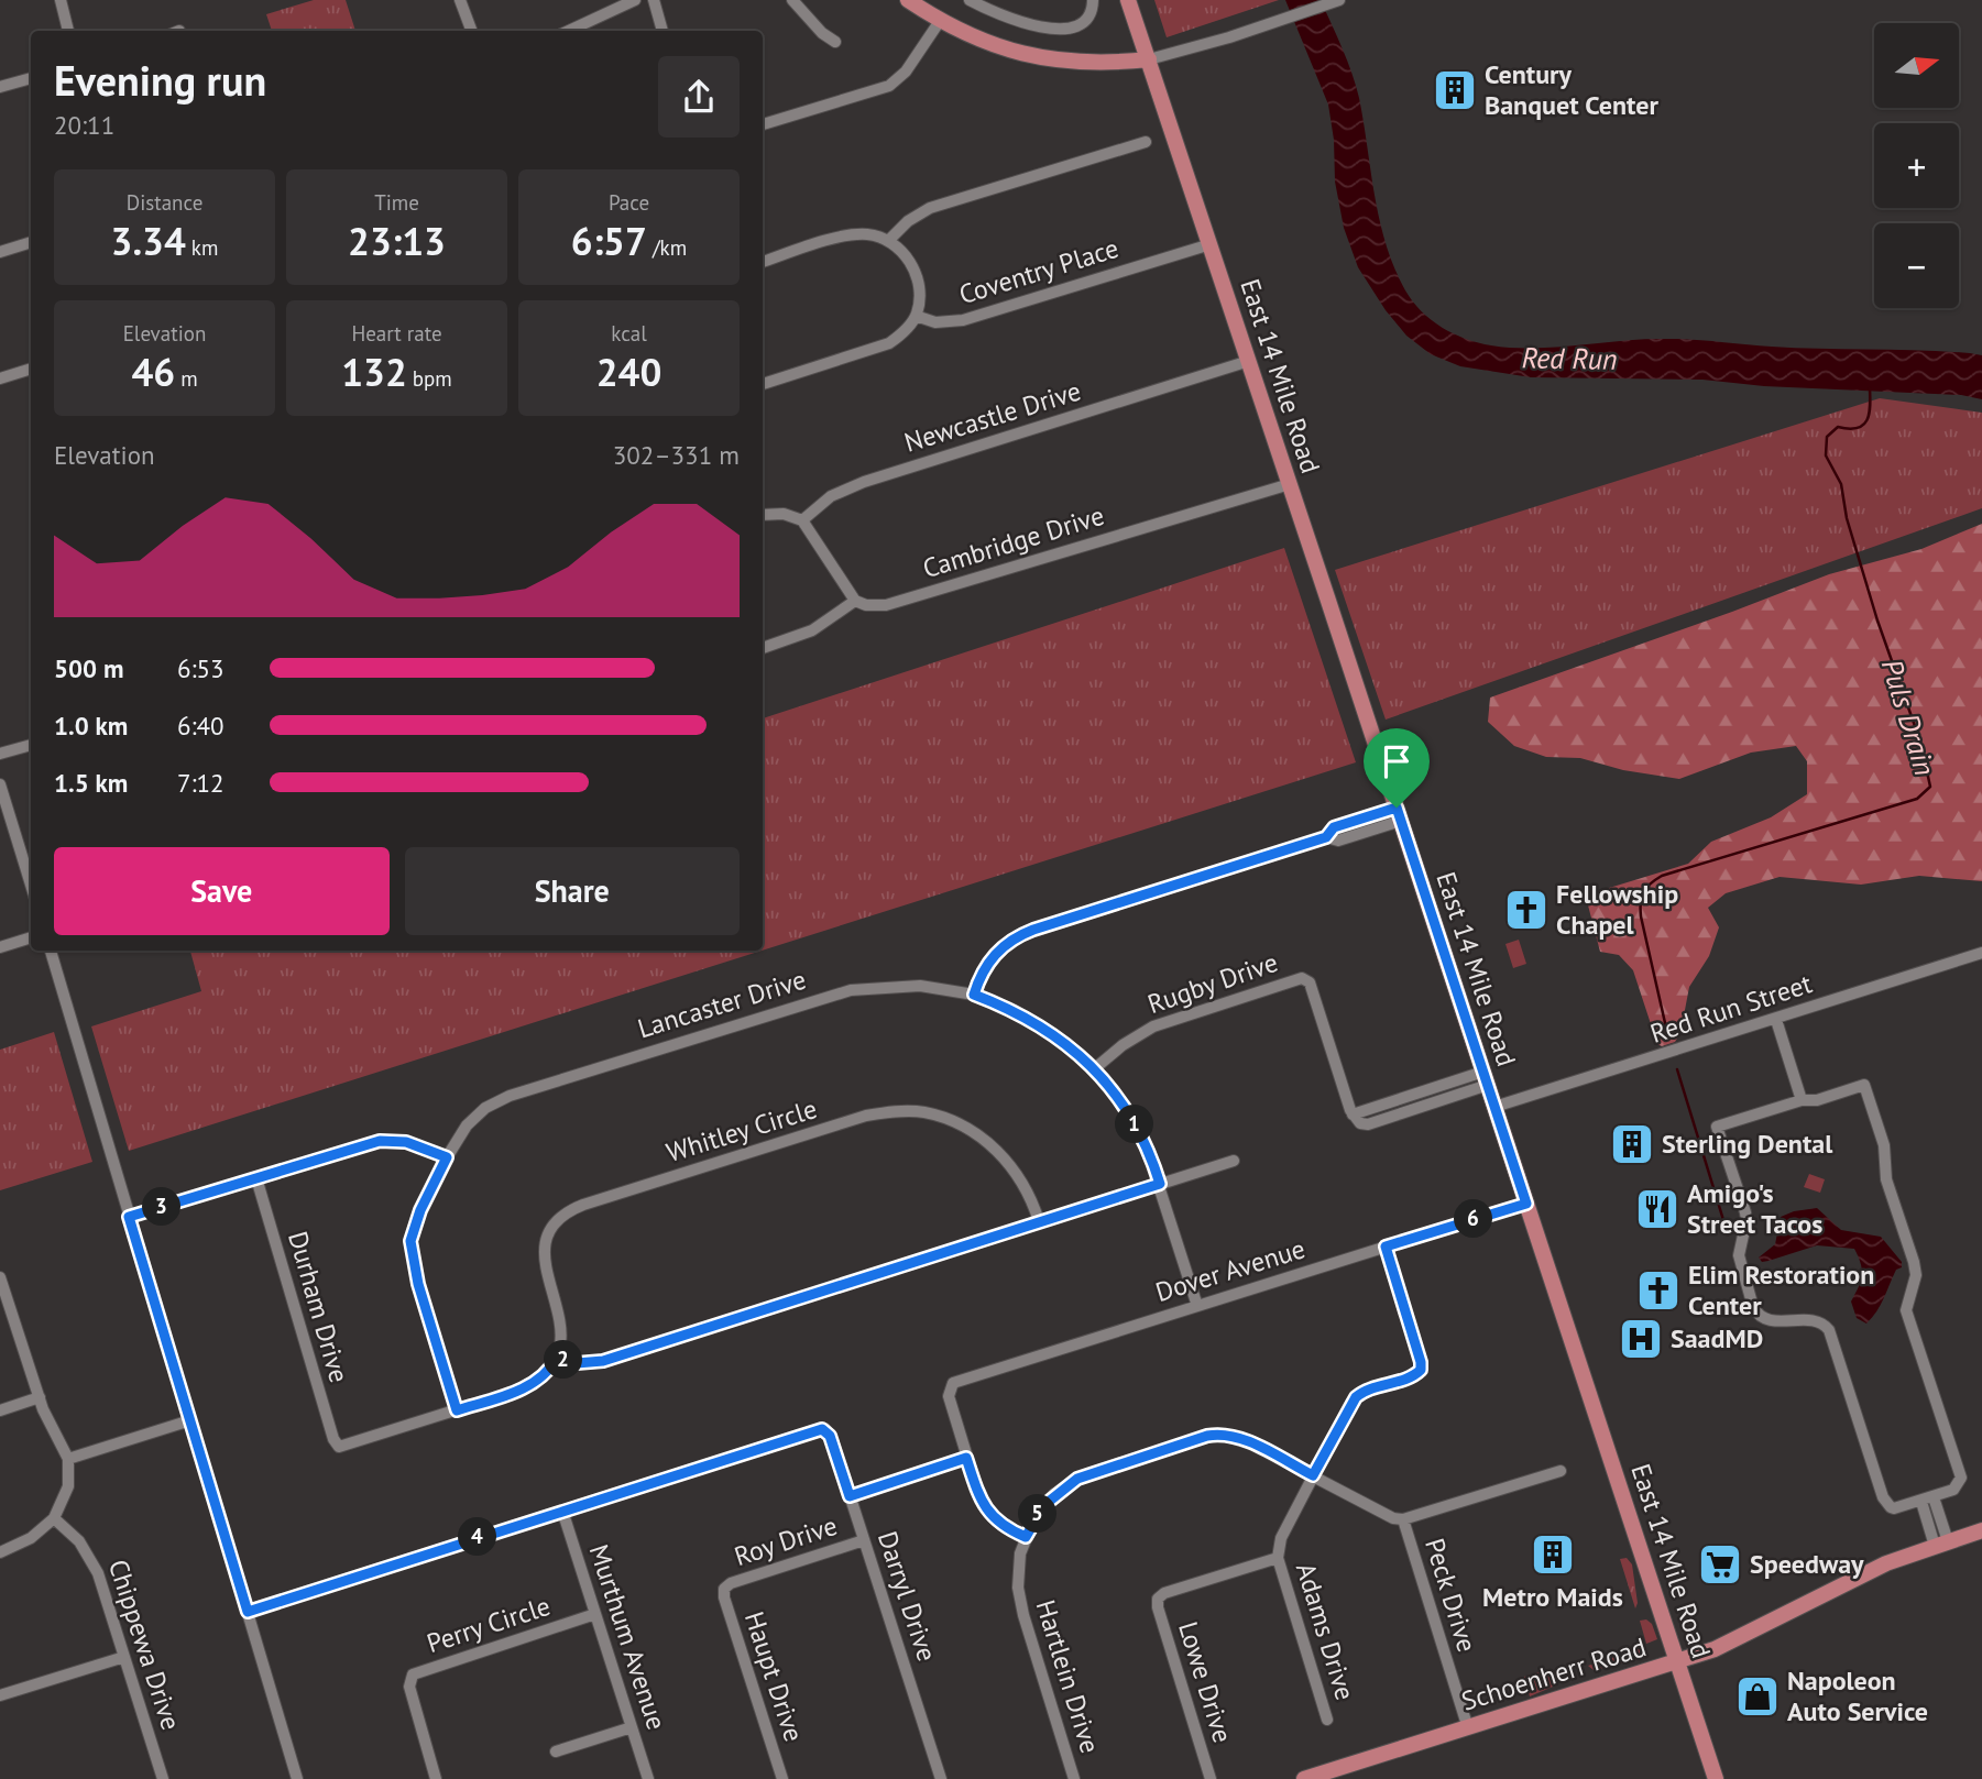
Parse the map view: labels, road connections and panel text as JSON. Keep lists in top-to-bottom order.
{
  "streets": {
    "main road": ["East 14 Mile Road", "Schoenherr Road"],
    "street": [
      "Coventry Place",
      "Newcastle Drive",
      "Cambridge Drive",
      "Rugby Drive",
      "Lancaster Drive",
      "Red Run Street",
      "Whitley Circle",
      "Dover Avenue",
      "Durham Drive",
      "Roy Drive",
      "Peck Drive",
      "Darryl Drive",
      "Perry Circle",
      "Adams Drive",
      "Murthum Avenue",
      "Chippewa Drive",
      "Haupt Drive",
      "Hartlein Drive",
      "Lowe Drive"
    ]
  },
  "crossings": [
    ["Coventry Place", "East 14 Mile Road"],
    ["East 14 Mile Road", "Newcastle Drive"],
    ["East 14 Mile Road", "Cambridge Drive"],
    ["East 14 Mile Road", "Rugby Drive"],
    ["East 14 Mile Road", "Red Run Street"],
    ["East 14 Mile Road", "Dover Avenue"],
    ["East 14 Mile Road", "Schoenherr Road"],
    ["Lancaster Drive", "Durham Drive"],
    ["Roy Drive", "Darryl Drive"],
    ["Roy Drive", "Haupt Drive"],
    ["Peck Drive", "Schoenherr Road"],
    ["Darryl Drive", "Murthum Avenue"],
    ["Perry Circle", "Murthum Avenue"],
    ["Adams Drive", "Lowe Drive"]
  ],
  "water": ["Red Run", "Puls Drain"],
  "places": {
    "building": ["Century Banquet Center", "Sterling Dental", "Metro Maids"],
    "church": ["Fellowship Chapel", "Elim Restoration Center"],
    "restaurant": ["Amigo's Street Tacos"],
    "hospital": ["SaadMD"],
    "supermarket": ["Speedway"],
    "shop": ["Napoleon Auto Service"]
  },
  "north": "right",
  "page": {
    "map_buttons": ["+", "−"],
    "heading": ["Evening run", "20:11"],
    "stats": [
      ["Distance", "3.34 km"],
      ["Time", "23:13"],
      ["Pace", "6:57 /km"],
      ["Elevation", "46 m"],
      ["Heart rate", "132 bpm"],
      ["kcal", "240"]
    ],
    "chart": ["Elevation", "302–331 m"],
    "list": [
      {
        "name": "500 m",
        "note": "6:53"
      },
      {
        "name": "1.0 km",
        "note": "6:40"
      },
      {
        "name": "1.5 km",
        "note": "7:12"
      }
    ],
    "buttons": ["Save", "Share"],
    "pins": [
      "1",
      "3",
      "6",
      "2",
      "5",
      "4"
    ]
  }
}
